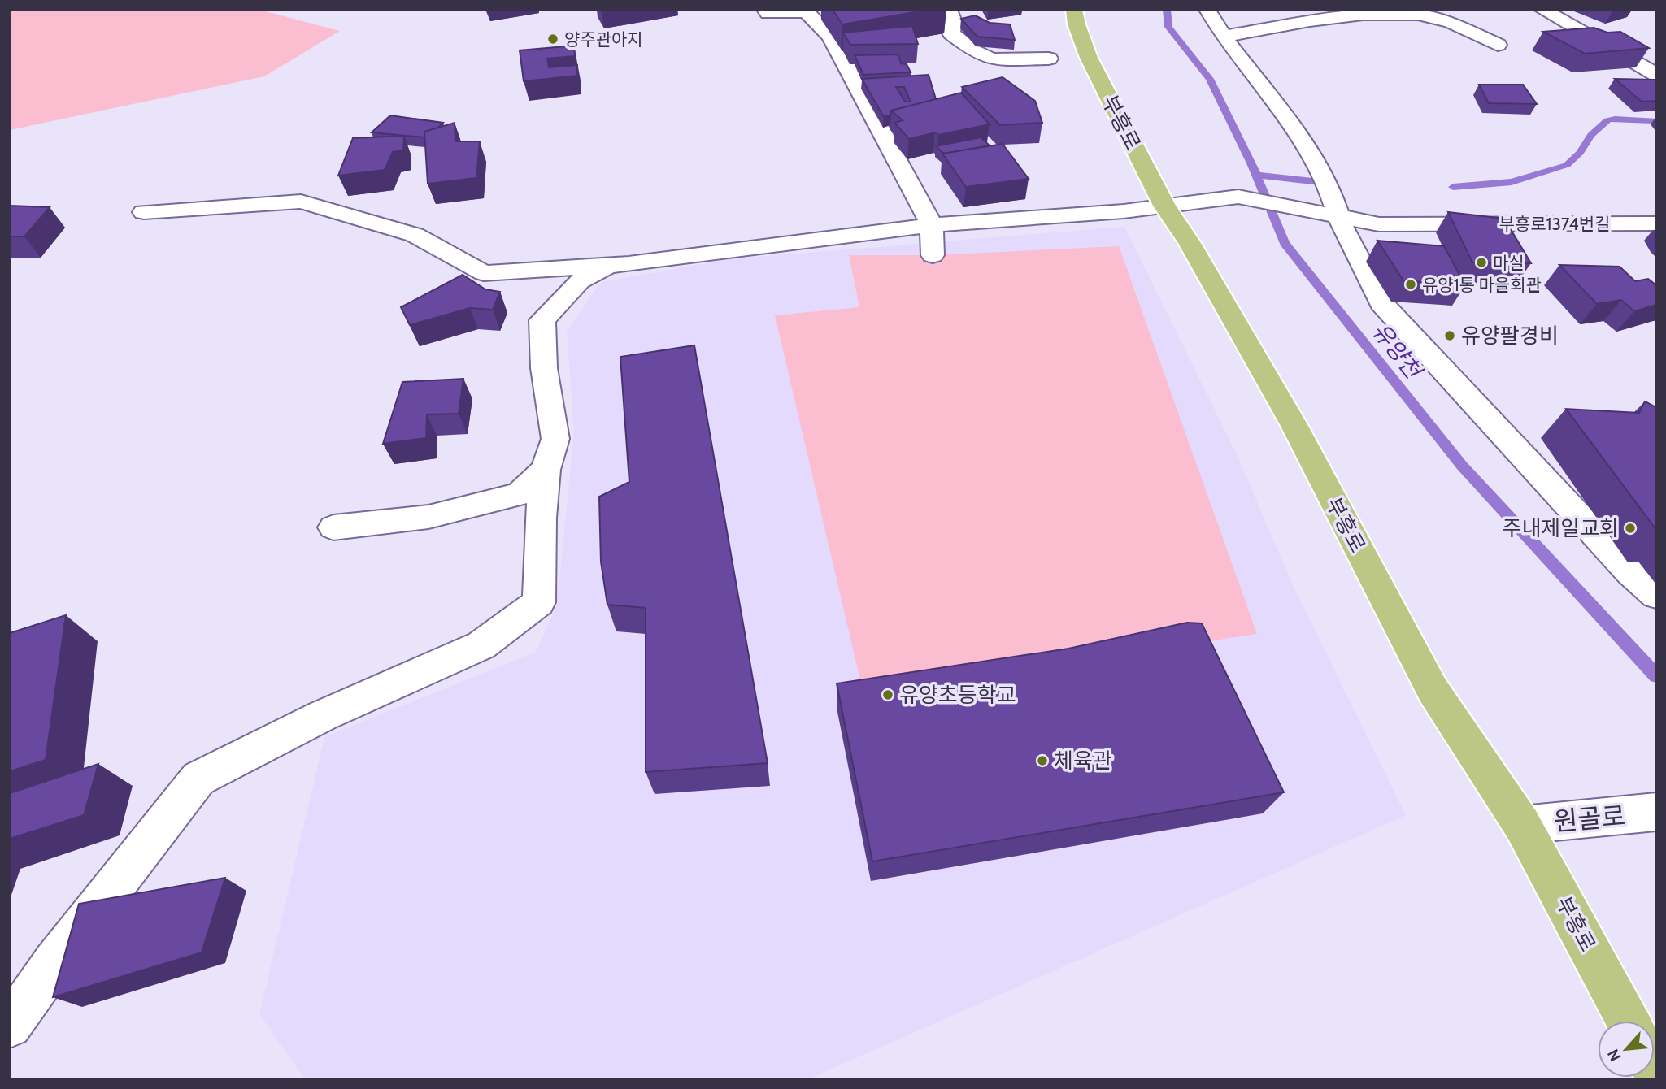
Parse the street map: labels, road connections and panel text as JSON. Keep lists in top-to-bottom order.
{
  "streets": {
    "main road": ["부흥로"],
    "street": ["부흥로1374번길", "원골로"]
  },
  "crossings": [
    ["부흥로", "부흥로1374번길"],
    ["부흥로", "원골로"]
  ],
  "water": ["유양천"],
  "places": [
    "양주관아지",
    "마실",
    "유양1통 마을회관",
    "유양팔경비",
    "주내제일교회",
    "유양초등학교",
    "체육관"
  ],
  "north": "bottom left"
}
